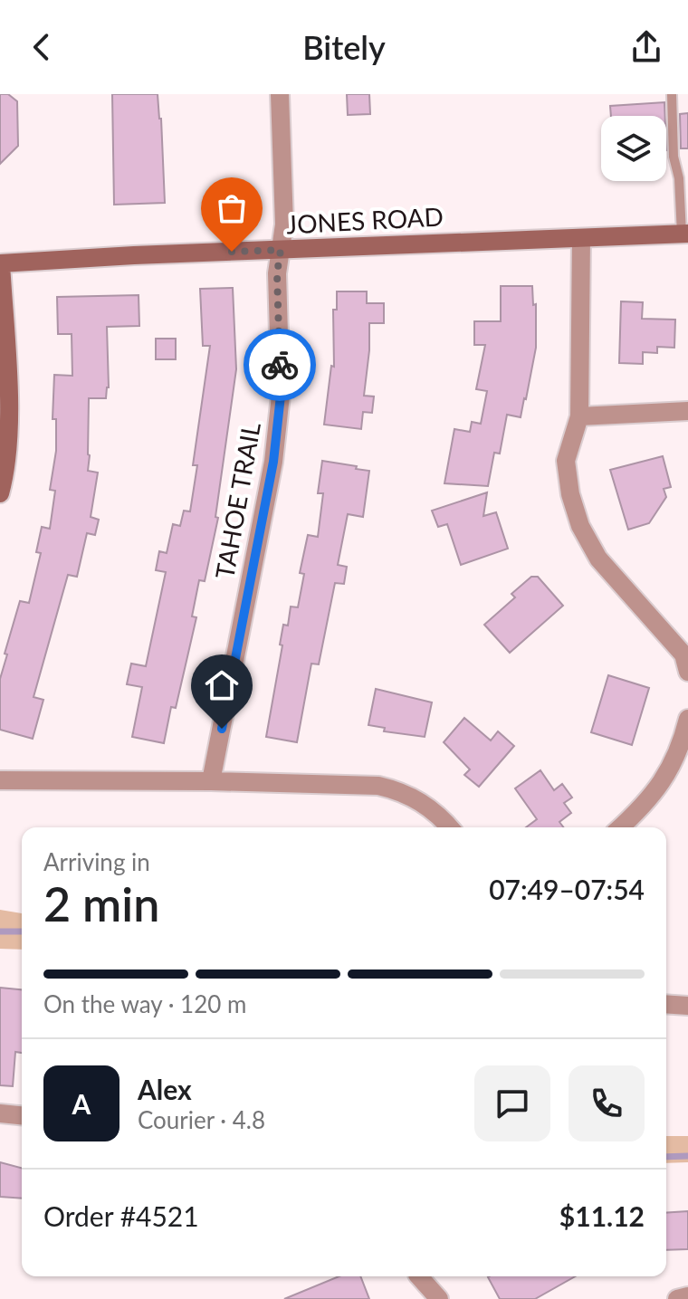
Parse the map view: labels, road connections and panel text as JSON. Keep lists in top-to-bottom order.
{
  "streets": {
    "street": ["JONES ROAD", "TAHOE TRAIL"]
  },
  "crossings": [
    ["JONES ROAD", "TAHOE TRAIL"]
  ],
  "page": {
    "header": "Bitely",
    "heading": ["2 min", "Arriving in", "07:49–07:54"],
    "panel": [
      "Alex",
      "Courier · 4.8",
      "Order #4521",
      "$11.12"
    ],
    "bar": "On the way · 120 m",
    "round": "A"
  }
}
